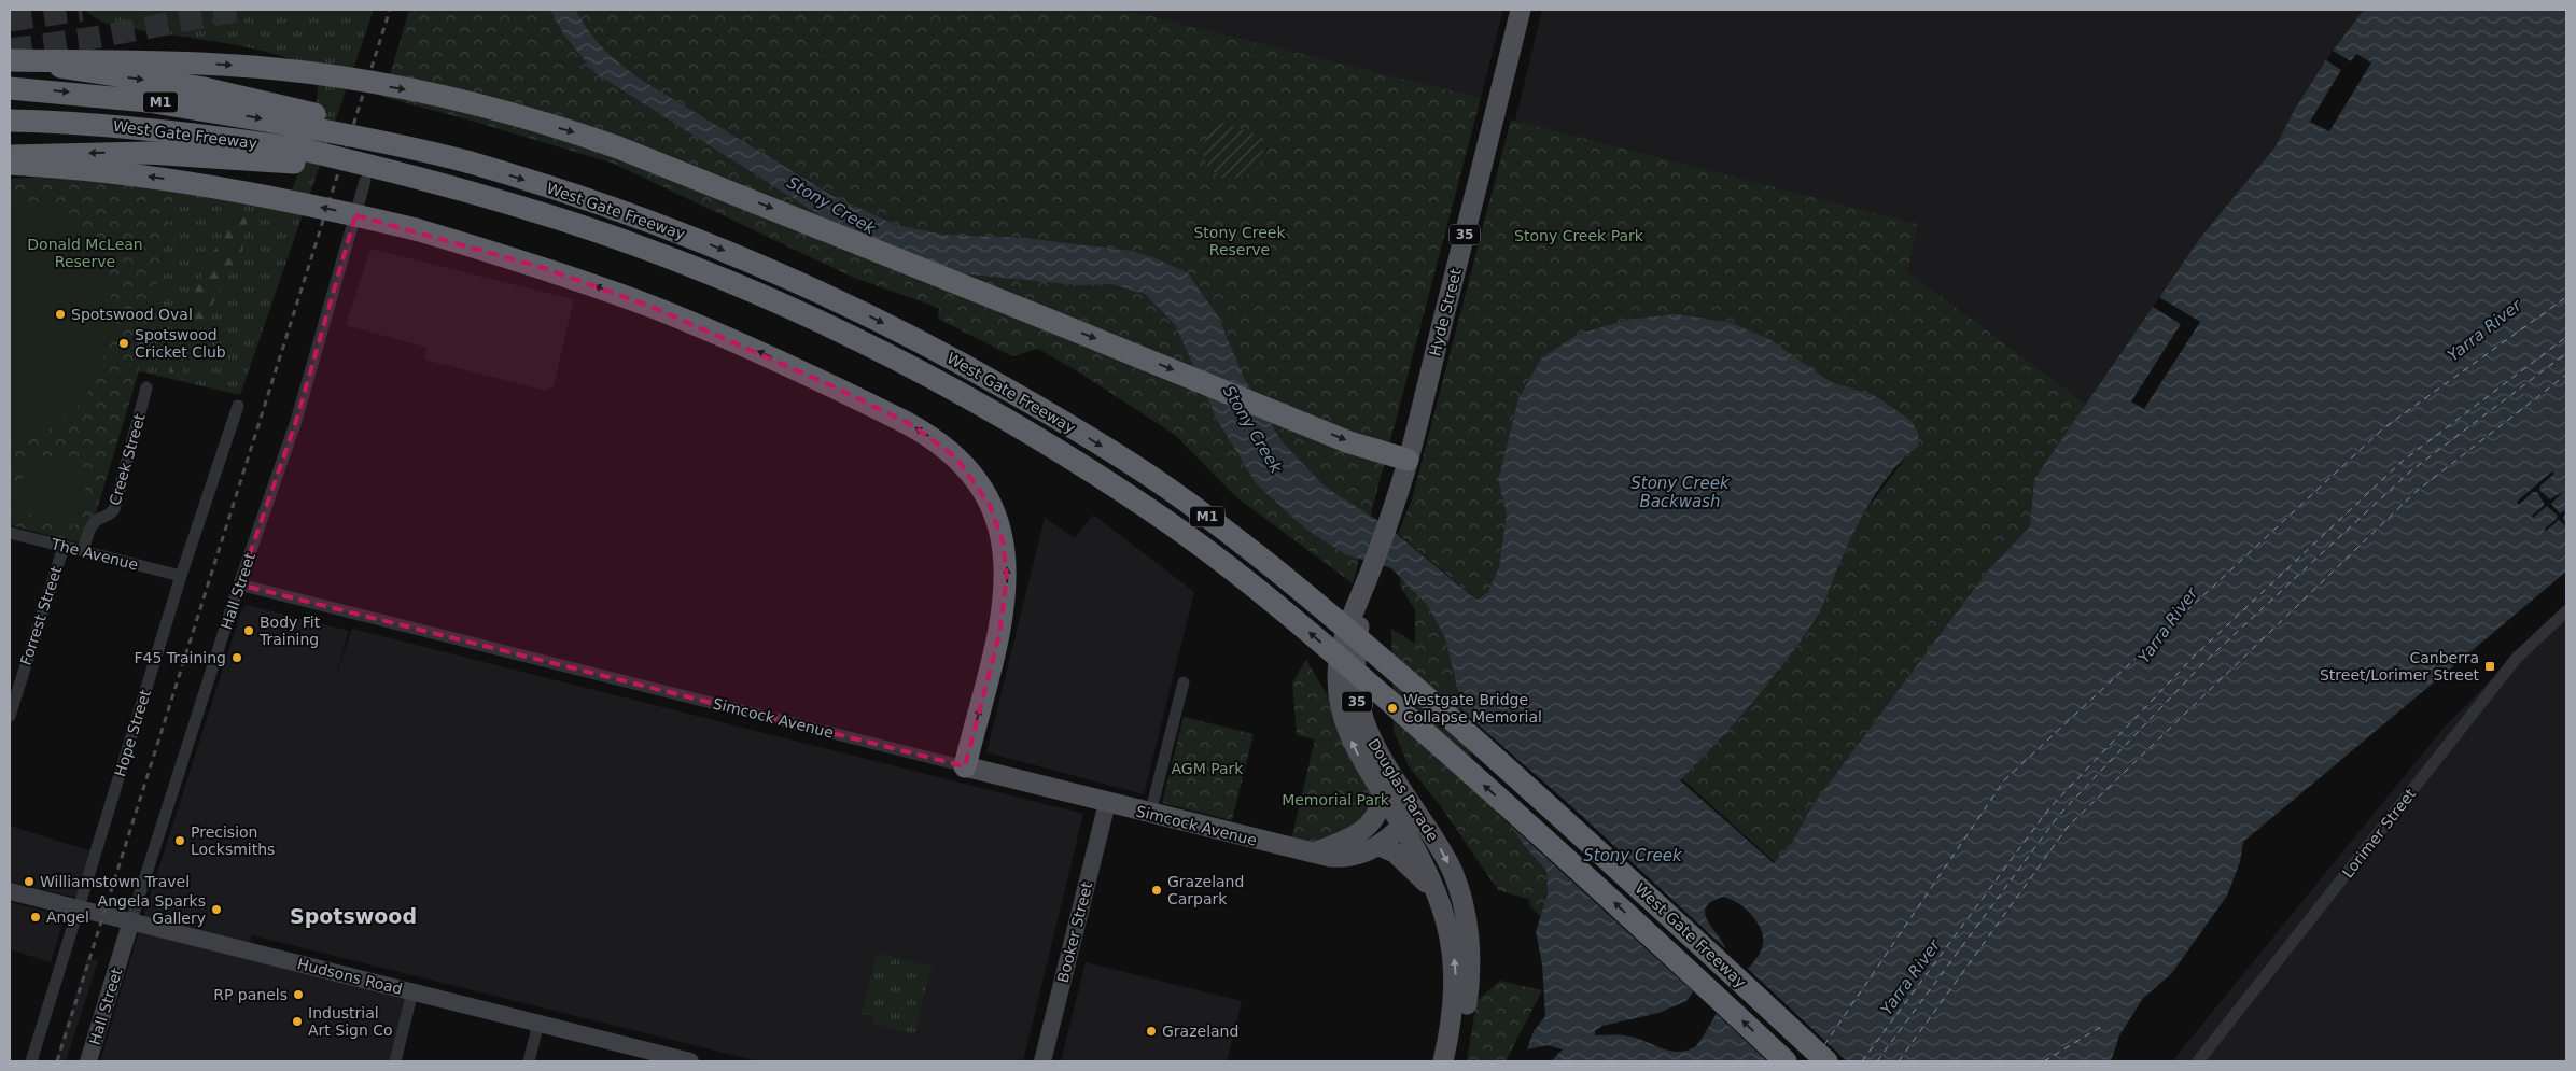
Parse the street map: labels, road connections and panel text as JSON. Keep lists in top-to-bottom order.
{
  "streets": {
    "highway": ["M1", "West Gate Freeway"],
    "main road": [
      "35",
      "Hyde Street",
      "Simcock Avenue",
      "Douglas Parade"
    ],
    "street": [
      "Creek Street",
      "The Avenue",
      "Hall Street",
      "Forrest Street",
      "Hope Street",
      "Lorimer Street",
      "Booker Street",
      "Hudsons Road"
    ]
  },
  "crossings": [
    ["Hyde Street", "Douglas Parade"],
    ["Creek Street", "The Avenue"],
    ["The Avenue", "Forrest Street"],
    ["The Avenue", "Hope Street"],
    ["Hall Street", "Simcock Avenue"],
    ["Hall Street", "Hudsons Road"],
    ["Simcock Avenue", "Douglas Parade"],
    ["Simcock Avenue", "Booker Street"],
    ["Hope Street", "Hudsons Road"]
  ],
  "districts": ["Spotswood"],
  "water": ["Stony Creek", "Yarra River", "Stony Creek Backwash"],
  "parks": [
    "Stony Creek Reserve",
    "Stony Creek Park",
    "Donald McLean Reserve",
    "AGM Park",
    "Memorial Park"
  ],
  "places": {
    "other": [
      "Spotswood Oval",
      "Spotswood Cricket Club",
      "Body Fit Training",
      "F45 Training",
      "Westgate Bridge Collapse Memorial",
      "Precision Locksmiths",
      "Williamstown Travel",
      "Grazeland Carpark",
      "Angela Sparks Gallery",
      "Angel",
      "RP panels",
      "Industrial Art Sign Co",
      "Grazeland"
    ],
    "transit": ["Canberra Street/Lorimer Street"]
  }
}
